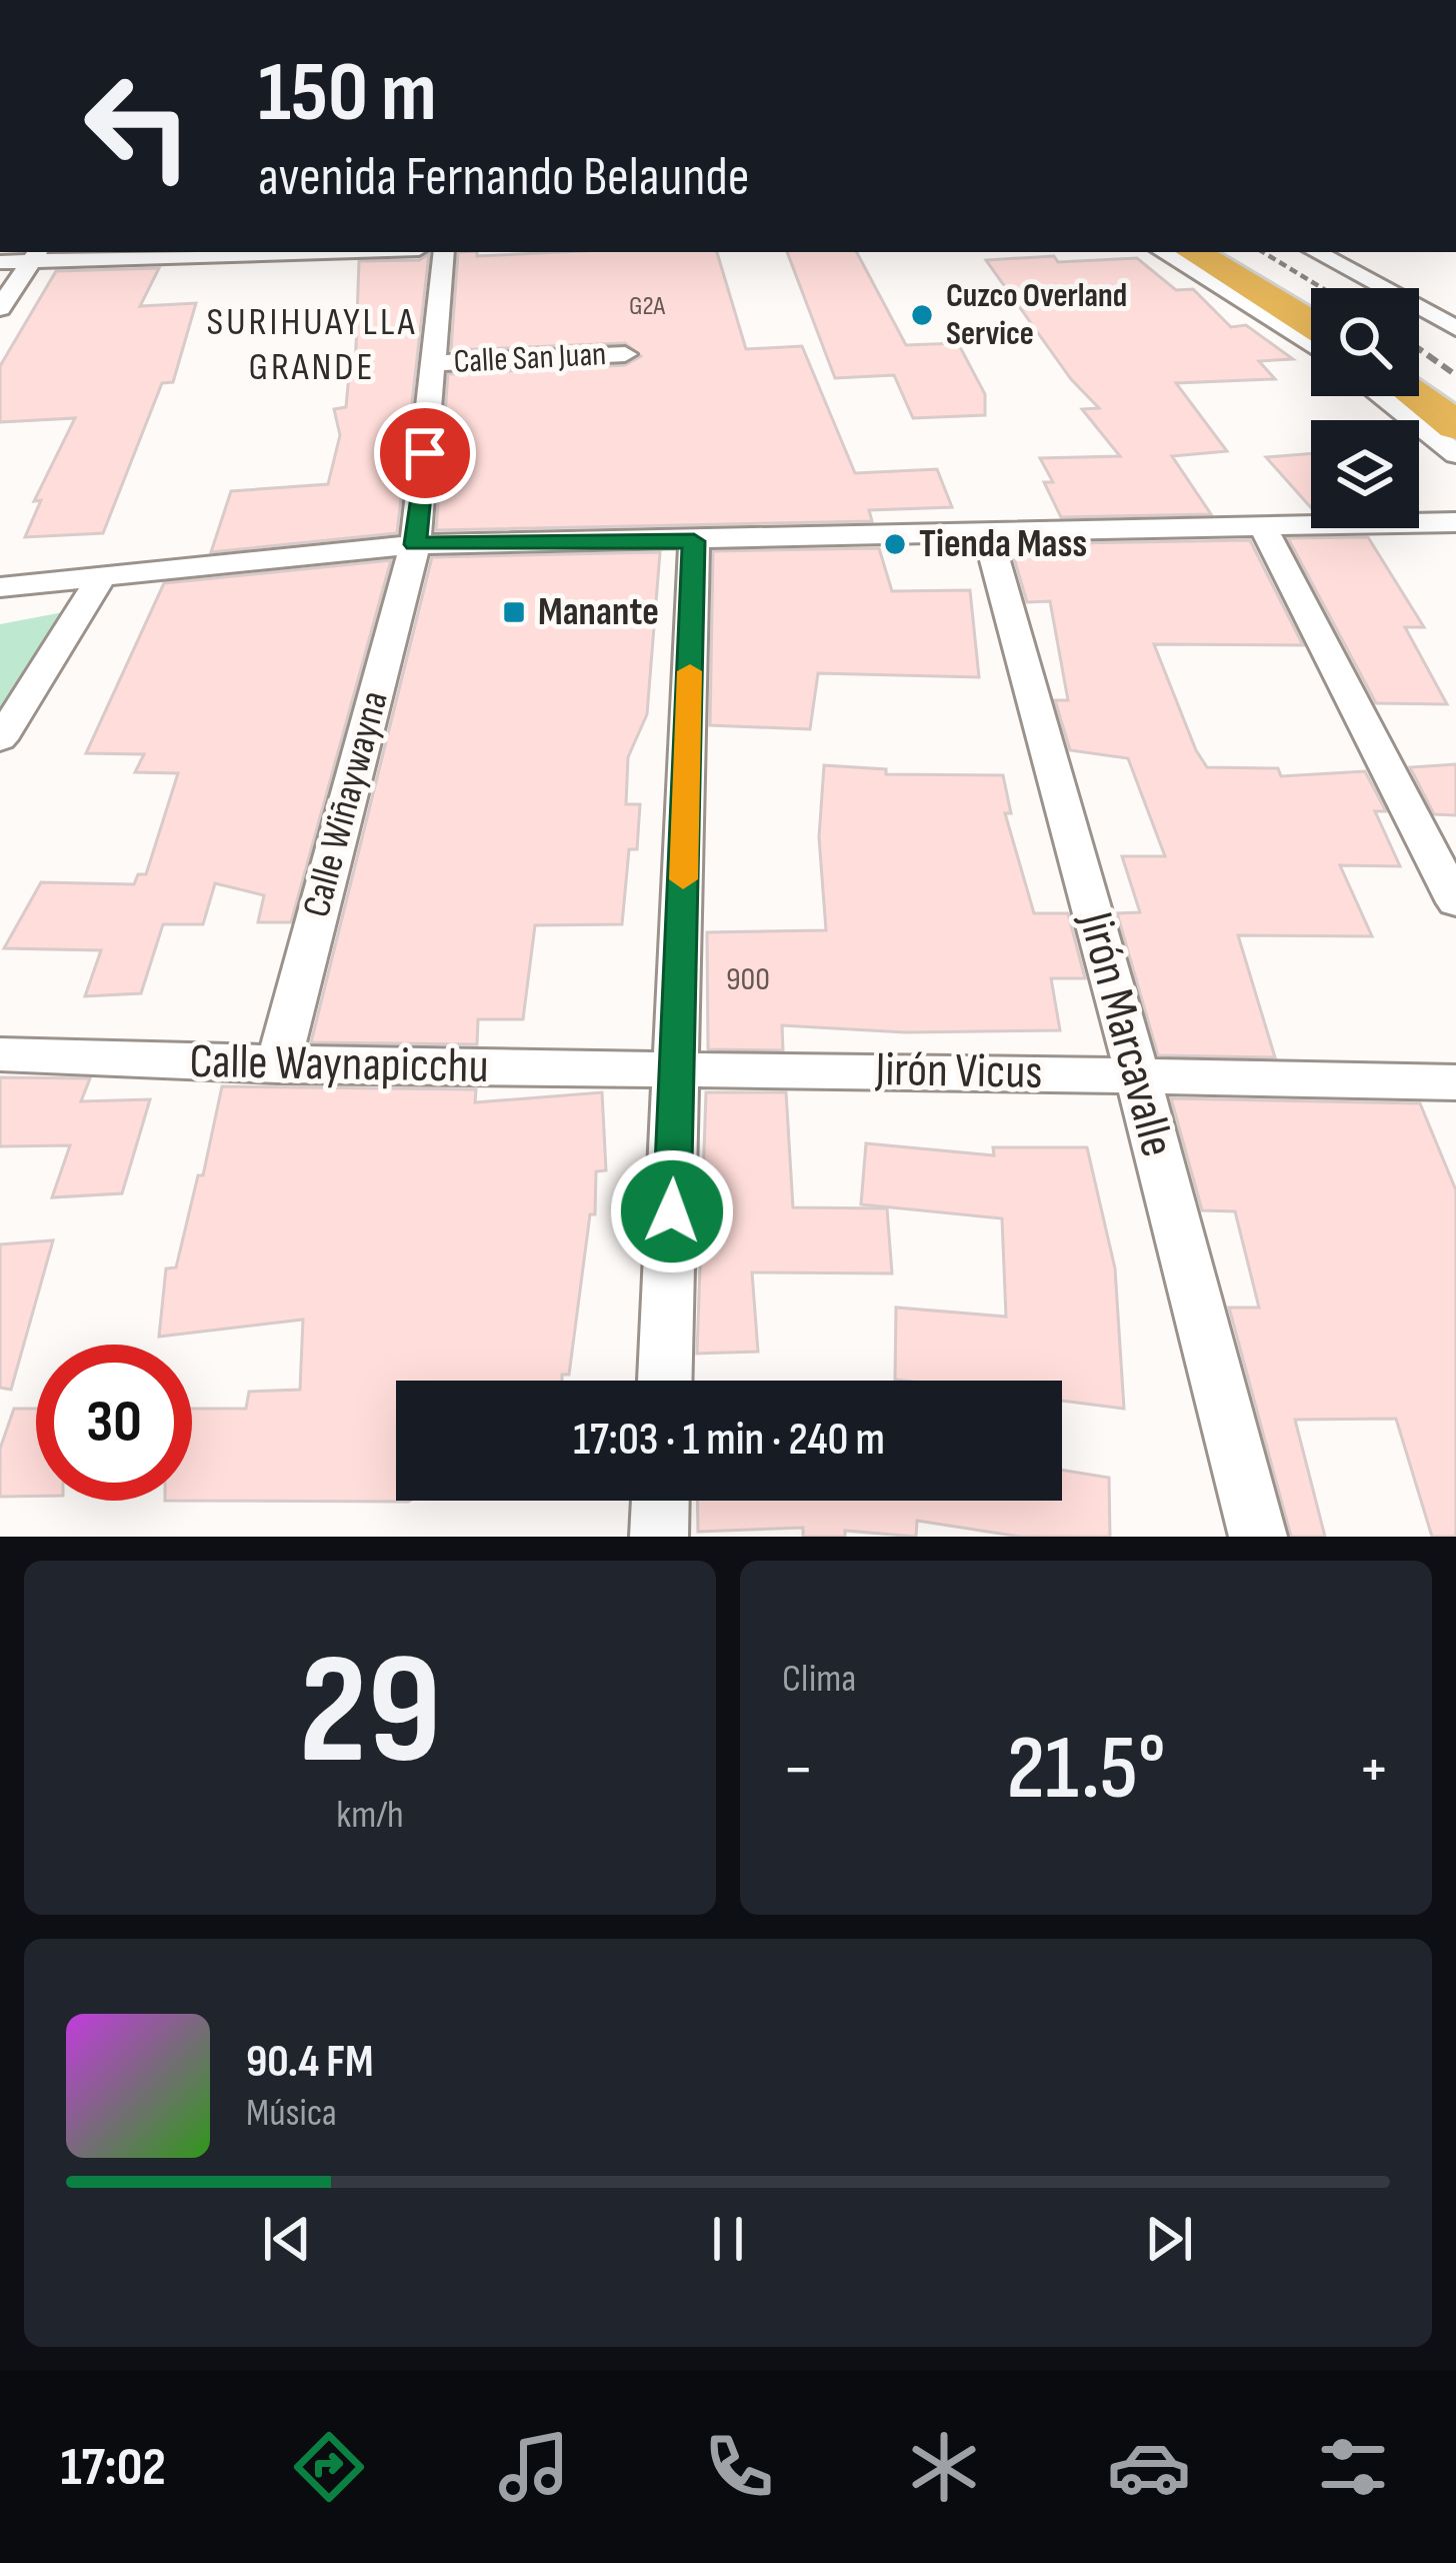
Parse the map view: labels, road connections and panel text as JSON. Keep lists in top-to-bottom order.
{
  "streets": {
    "street": [
      "Calle San Juan",
      "Calle Wiñaywayna",
      "Jirón Marcavalle",
      "Calle Waynapicchu",
      "Jirón Vicus"
    ]
  },
  "crossings": [
    ["Calle San Juan", "Calle Wiñaywayna"],
    ["Calle Wiñaywayna", "Calle Waynapicchu"],
    ["Jirón Marcavalle", "Jirón Vicus"],
    ["Calle Waynapicchu", "Jirón Vicus"]
  ],
  "districts": ["SURIHUAYLLA GRANDE"],
  "places": {
    "other": ["Cuzco Overland Service", "Tienda Mass"],
    "transit": ["Manante"]
  },
  "house_numbers": ["G2A", "900"],
  "page": {
    "turn": ["150 m", "avenida Fernando Belaunde"],
    "limit": "30",
    "trip": "17:03 · 1 min · 240 m",
    "tile": [
      ["29", "km/h"],
      "Clima"
    ],
    "heat": ["−", "21.5°", "+"],
    "song": ["90.4 FM", "Música"],
    "tabs": "17:02"
  }
}
